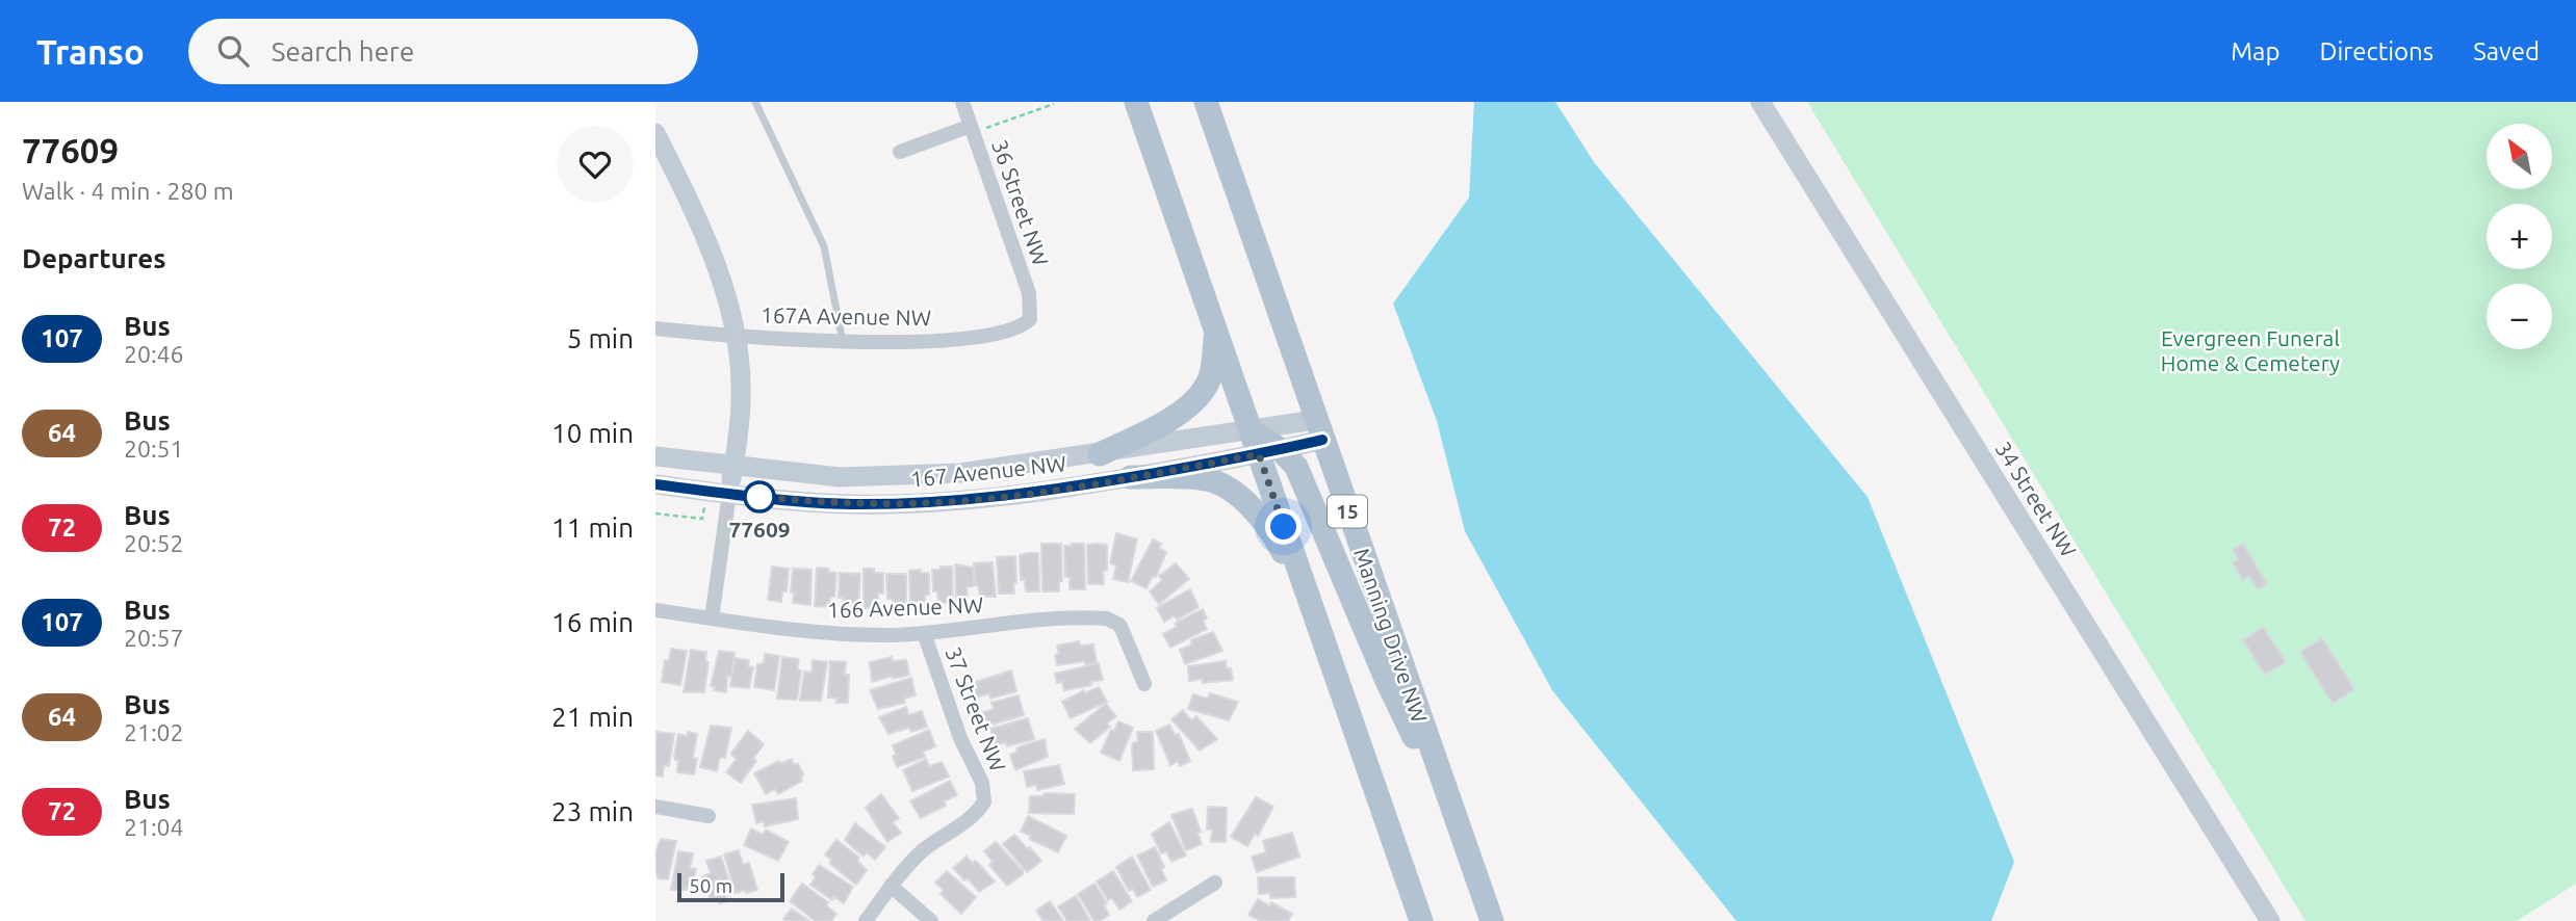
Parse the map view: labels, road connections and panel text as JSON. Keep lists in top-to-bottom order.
{
  "streets": {
    "main road": [
      "167 Avenue NW",
      "34 Street NW",
      "15",
      "Manning Drive NW"
    ],
    "street": [
      "36 Street NW",
      "167A Avenue NW",
      "166 Avenue NW",
      "37 Street NW"
    ]
  },
  "crossings": [
    ["36 Street NW", "167A Avenue NW"],
    ["167 Avenue NW", "Manning Drive NW"],
    ["166 Avenue NW", "37 Street NW"]
  ],
  "parks": ["Evergreen Funeral Home & Cemetery"],
  "places": ["77609"],
  "lines": ["bus line 107"],
  "scale_bar": "50 m",
  "north": "top left",
  "page": {
    "header": "Transo",
    "search": "Search here",
    "nav": ["Map", "Directions", "Saved"],
    "heading": [
      ["77609", "Walk · 4 min · 280 m"],
      "Departures"
    ],
    "map_buttons": ["+", "−"],
    "list": [
      {
        "mark": "107",
        "name": "Bus",
        "note": "20:46",
        "value": "5 min"
      },
      {
        "mark": "64",
        "name": "Bus",
        "note": "20:51",
        "value": "10 min"
      },
      {
        "mark": "72",
        "name": "Bus",
        "note": "20:52",
        "value": "11 min"
      },
      {
        "mark": "107",
        "name": "Bus",
        "note": "20:57",
        "value": "16 min"
      },
      {
        "mark": "64",
        "name": "Bus",
        "note": "21:02",
        "value": "21 min"
      },
      {
        "mark": "72",
        "name": "Bus",
        "note": "21:04",
        "value": "23 min"
      }
    ],
    "scale": "50 m"
  }
}
